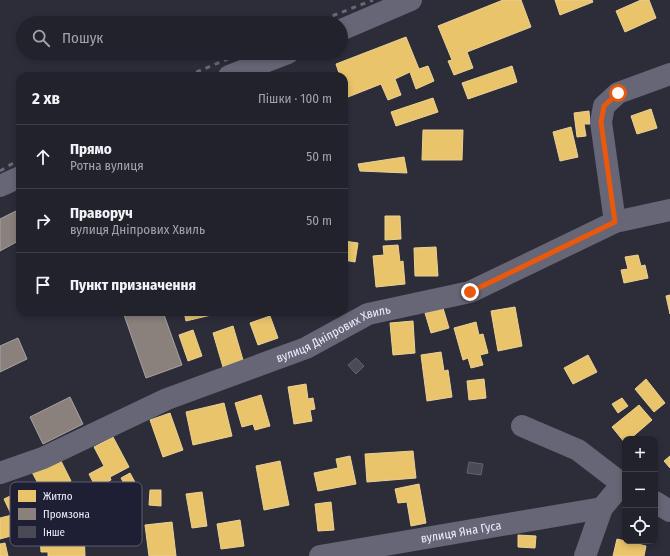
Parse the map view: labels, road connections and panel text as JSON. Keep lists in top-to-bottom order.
{
  "streets": {
    "street": ["вулиця Дніпрових Хвиль", "вулиця Яна Гуса"]
  },
  "legend": ["Житло", "Промзона", "Інше"],
  "page": {
    "search": "Пошук",
    "heading": ["2 хв", "Пішки · 100 m"],
    "list": [
      ["Прямо", "Ротна вулиця", "50 m"],
      ["Праворуч", "вулиця Дніпрових Хвиль", "50 m"],
      "Пункт призначення"
    ],
    "map_buttons": ["+", "−"]
  }
}
